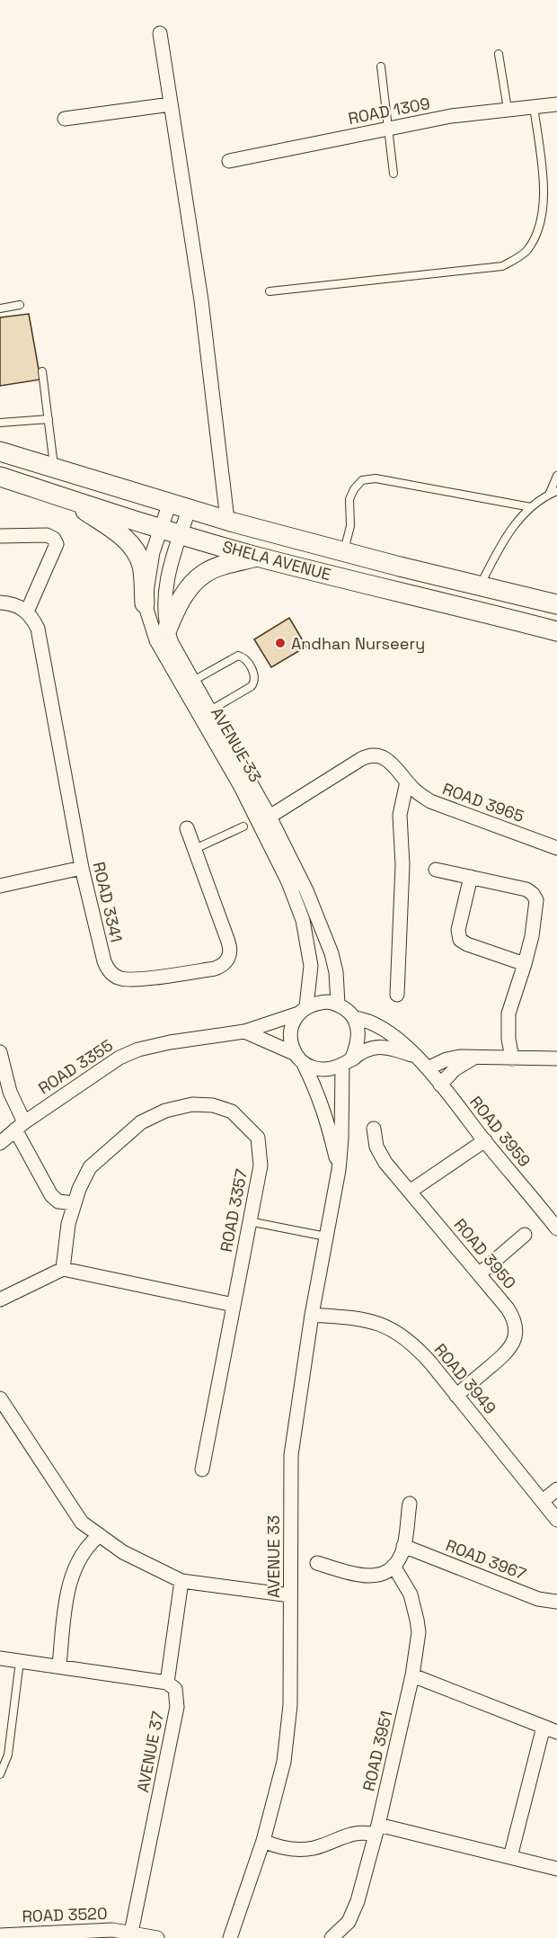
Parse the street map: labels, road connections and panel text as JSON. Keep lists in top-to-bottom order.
{
  "streets": {
    "main road": ["SHELA AVENUE"],
    "street": [
      "ROAD 1309",
      "AVENUE 33",
      "ROAD 3965",
      "ROAD 3341",
      "ROAD 3355",
      "ROAD 3959",
      "ROAD 3357",
      "ROAD 3950",
      "ROAD 3949",
      "ROAD 3967",
      "ROAD 3951",
      "AVENUE 37",
      "ROAD 3520"
    ]
  },
  "crossings": [
    ["SHELA AVENUE", "AVENUE 33"],
    ["AVENUE 33", "ROAD 3965"],
    ["AVENUE 33", "ROAD 3355"],
    ["AVENUE 33", "ROAD 3959"],
    ["AVENUE 33", "ROAD 3949"],
    ["ROAD 3355", "ROAD 3959"],
    ["ROAD 3950", "ROAD 3949"],
    ["AVENUE 37", "ROAD 3520"]
  ],
  "places": ["Andhan Nurseery"]
}
